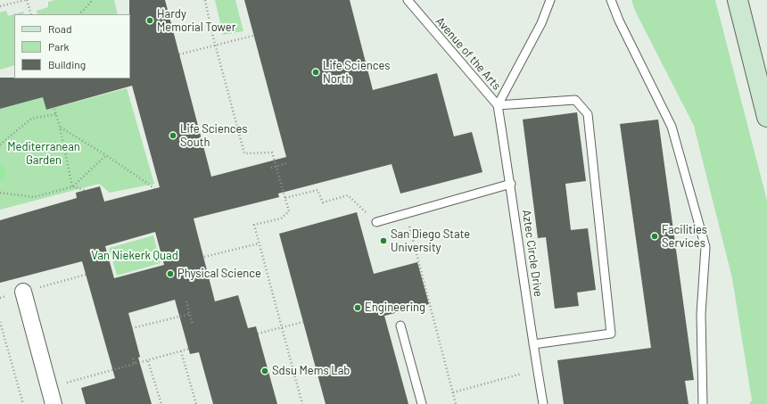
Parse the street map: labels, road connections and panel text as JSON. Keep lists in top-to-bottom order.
{
  "streets": {
    "lane": ["Avenue of the Arts", "Aztec Circle Drive"]
  },
  "crossings": [
    ["Avenue of the Arts", "Aztec Circle Drive"]
  ],
  "parks": ["Mediterranean Garden", "Van Niekerk Quad"],
  "places": [
    "Hardy Memorial Tower",
    "Life Sciences North",
    "Life Sciences South",
    "Facilities Services",
    "San Diego State University",
    "Physical Science",
    "Engineering",
    "Sdsu Mems Lab"
  ],
  "legend": ["Road", "Park", "Building"]
}
